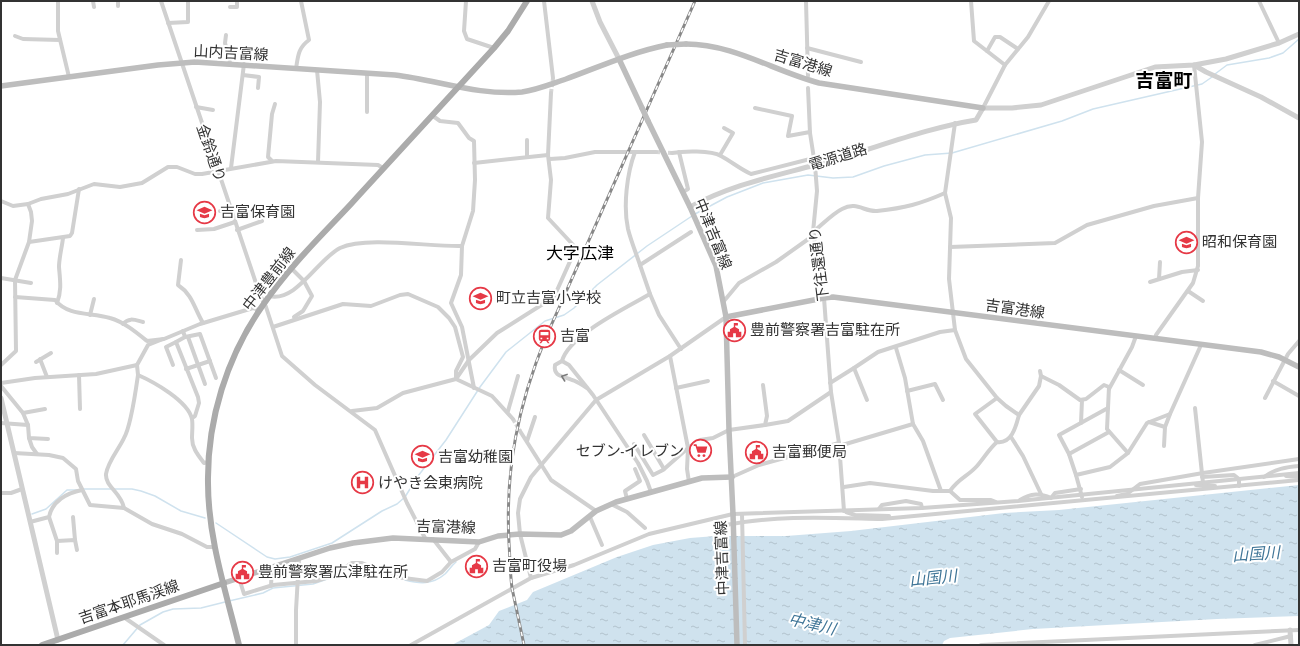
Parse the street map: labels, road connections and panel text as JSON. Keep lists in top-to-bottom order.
{
  "streets": {
    "main road": [
      "山内吉富線",
      "吉富港線",
      "中津吉富線",
      "中津豊前線",
      "吉富本耶馬渓線"
    ],
    "street": ["金鈴通り", "電源道路", "下往還通り"]
  },
  "crossings": [
    ["山内吉富線", "金鈴通り"],
    ["山内吉富線", "中津豊前線"],
    ["吉富港線", "金鈴通り"],
    ["吉富港線", "電源道路"],
    ["吉富港線", "中津吉富線"],
    ["吉富港線", "下往還通り"],
    ["吉富港線", "中津豊前線"],
    ["吉富港線", "吉富本耶馬渓線"],
    ["金鈴通り", "中津豊前線"],
    ["電源道路", "中津吉富線"],
    ["電源道路", "下往還通り"],
    ["中津豊前線", "吉富本耶馬渓線"]
  ],
  "districts": ["吉富町", "大字広津"],
  "water": ["山国川", "中津川"],
  "places": {
    "school or university": [
      "吉富保育園",
      "昭和保育園",
      "町立吉富小学校",
      "吉富幼稚園"
    ],
    "public building": [
      "豊前警察署吉富駐在所",
      "吉富郵便局",
      "吉富町役場",
      "豊前警察署広津駐在所"
    ],
    "station": ["吉富"],
    "supermarket": ["セブン-イレブン"],
    "hospital": ["けやき会東病院"]
  }
}
